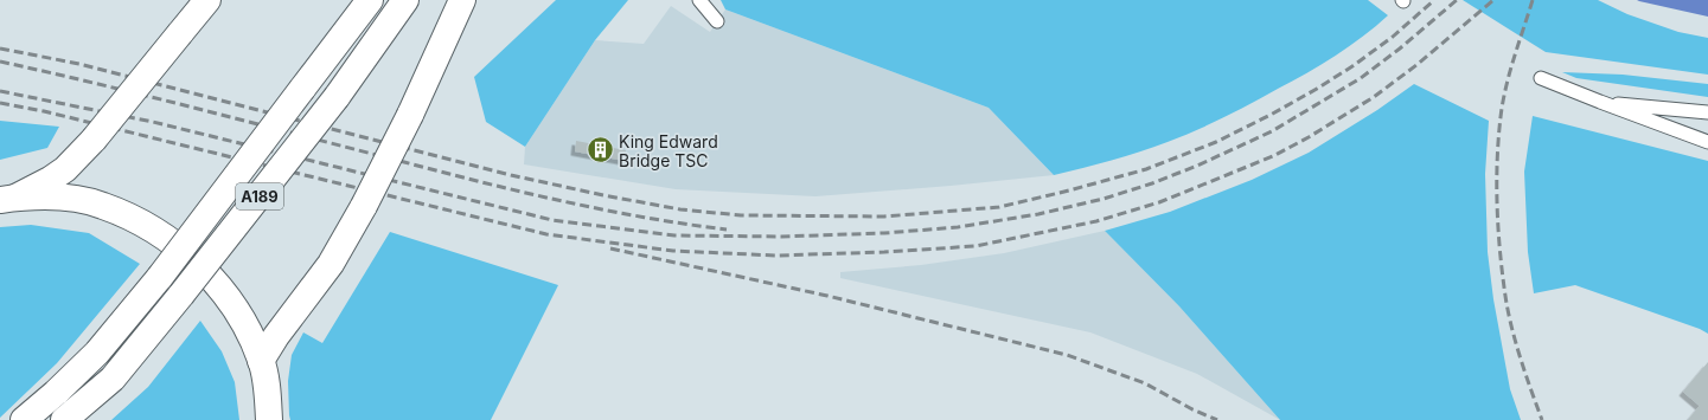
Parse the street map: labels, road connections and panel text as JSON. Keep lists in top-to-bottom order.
{
  "streets": {
    "main road": ["A189"]
  },
  "places": {
    "building": ["King Edward Bridge TSC"]
  }
}
